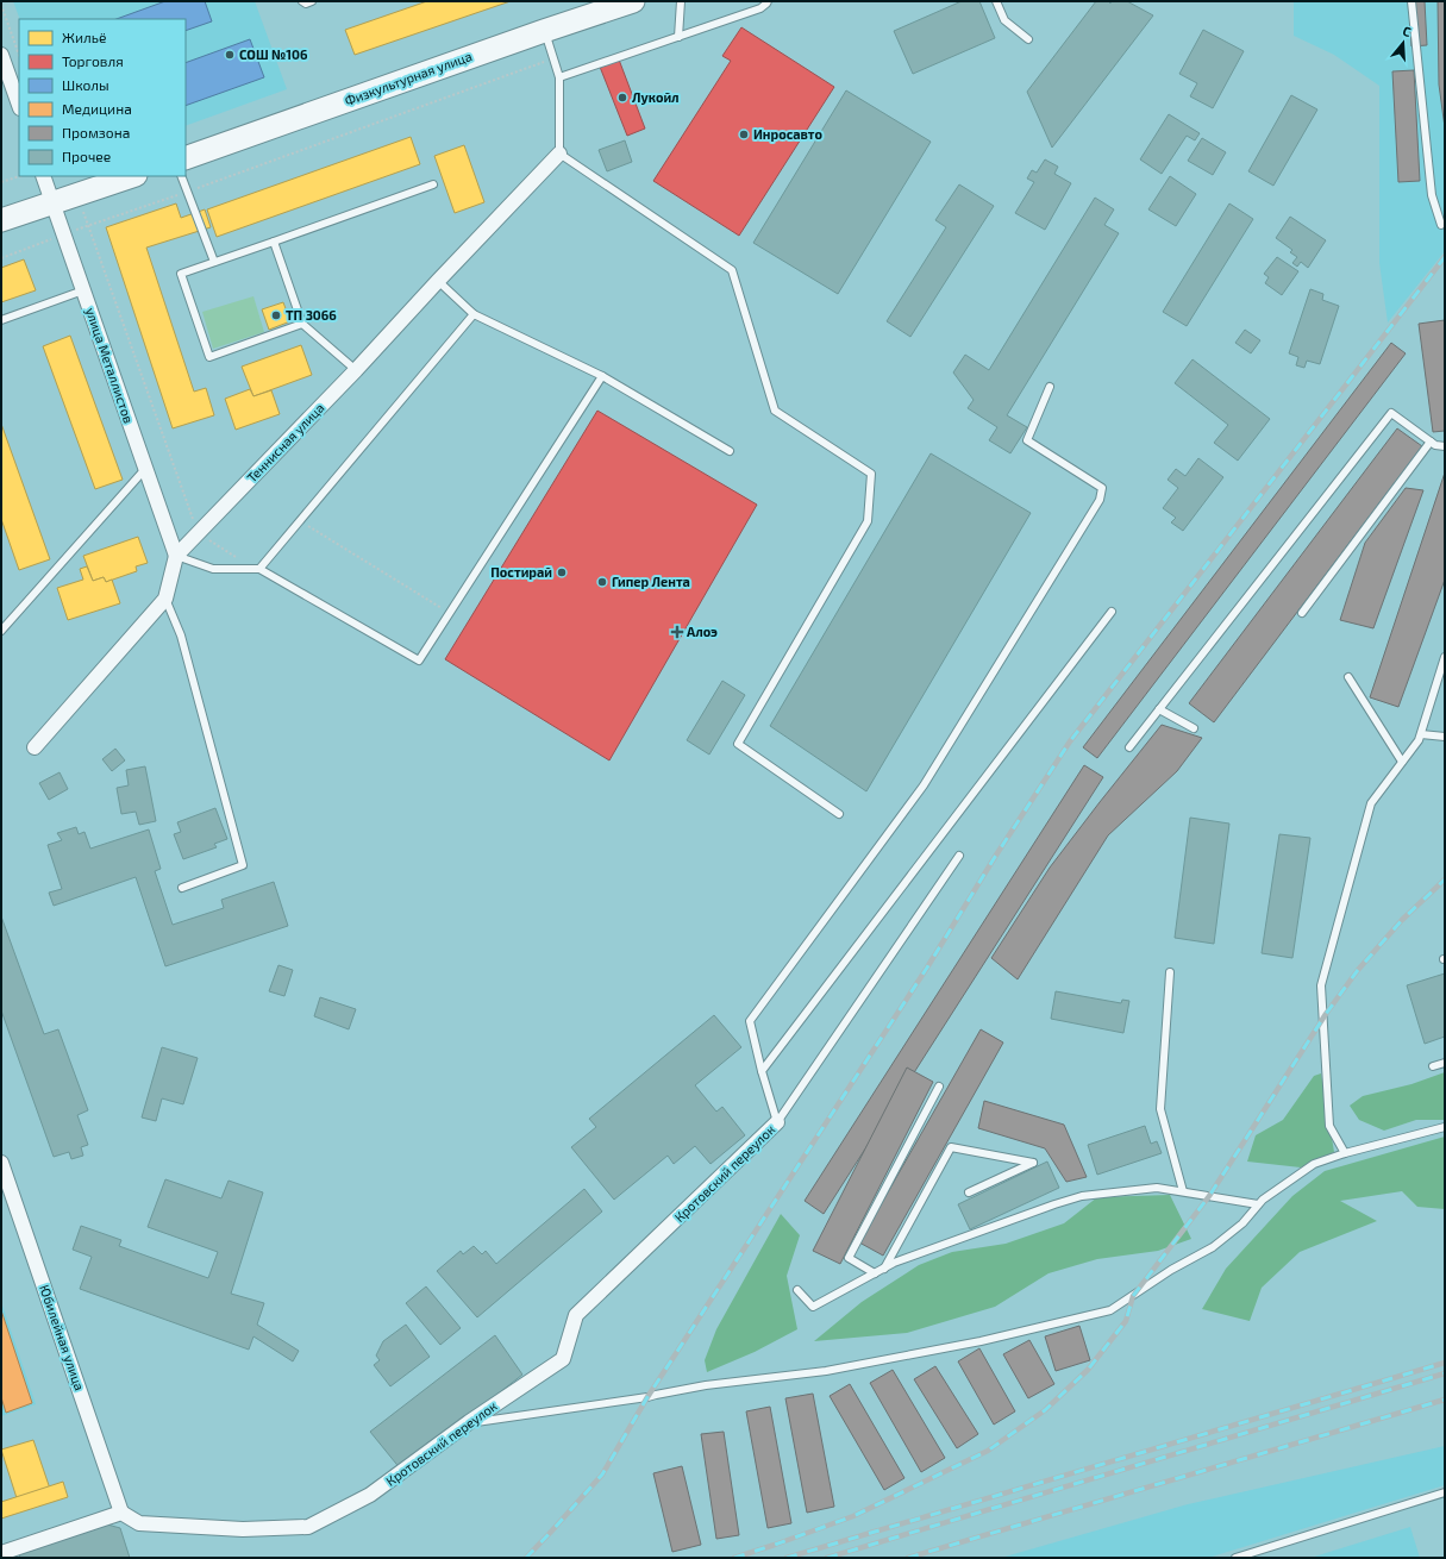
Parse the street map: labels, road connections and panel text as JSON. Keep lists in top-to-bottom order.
{
  "streets": {
    "main road": ["Физкультурная улица"],
    "street": [
      "улица Металлистов",
      "Теннисная улица",
      "Кротовский переулок",
      "Юбилейная улица"
    ]
  },
  "crossings": [
    ["улица Металлистов", "Теннисная улица"],
    ["Кротовский переулок", "Юбилейная улица"]
  ],
  "places": {
    "other": [
      "СОШ №106",
      "Лукойл",
      "Инросавто",
      "ТП 3066",
      "Постирай",
      "Гипер Лента"
    ],
    "health": ["Алоэ"]
  },
  "legend": [
    "Жильё",
    "Торговля",
    "Школы",
    "Медицина",
    "Промзона",
    "Прочее"
  ],
  "north": "top"
}
